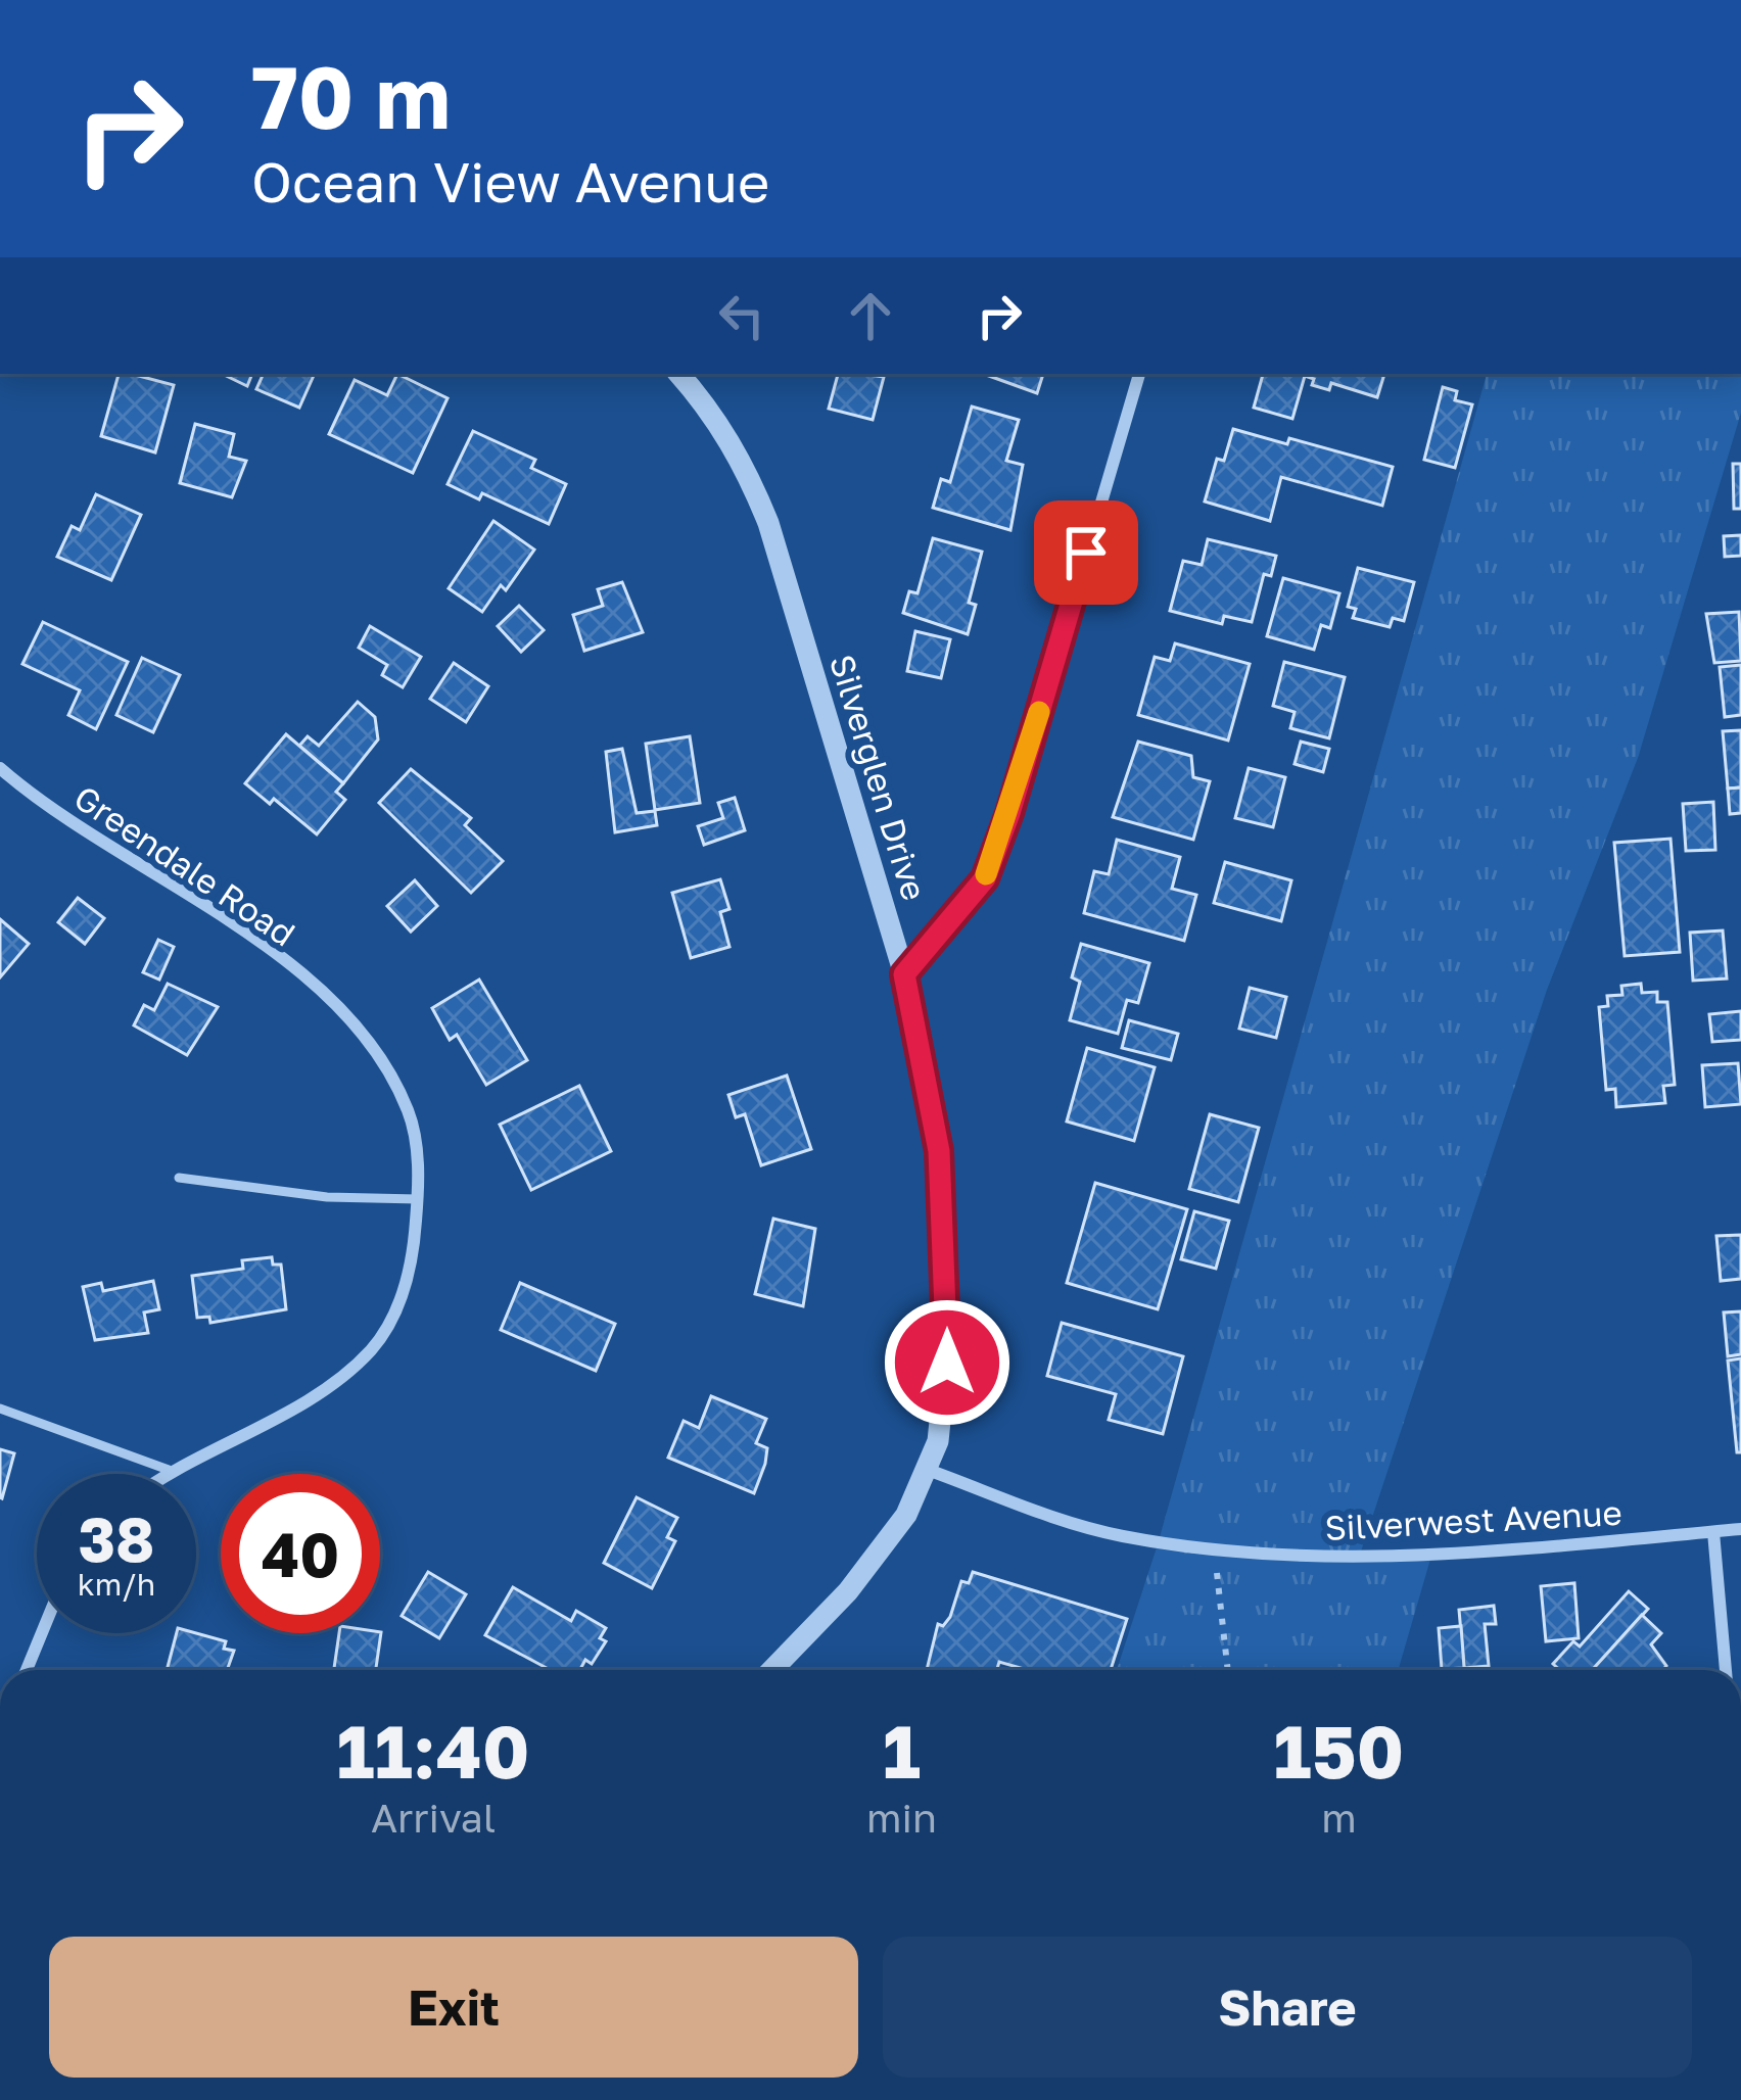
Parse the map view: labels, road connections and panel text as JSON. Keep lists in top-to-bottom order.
{
  "streets": {
    "street": ["Silverglen Drive", "Greendale Road", "Silverwest Avenue"]
  },
  "crossings": [
    ["Silverglen Drive", "Silverwest Avenue"]
  ],
  "page": {
    "turn": ["70 m", "Ocean View Avenue"],
    "speed": "38 km/h",
    "limit": "40",
    "eta": [
      "11:40",
      "Arrival",
      "1",
      "min",
      "150",
      "m"
    ],
    "buttons": ["Exit", "Share"]
  }
}
